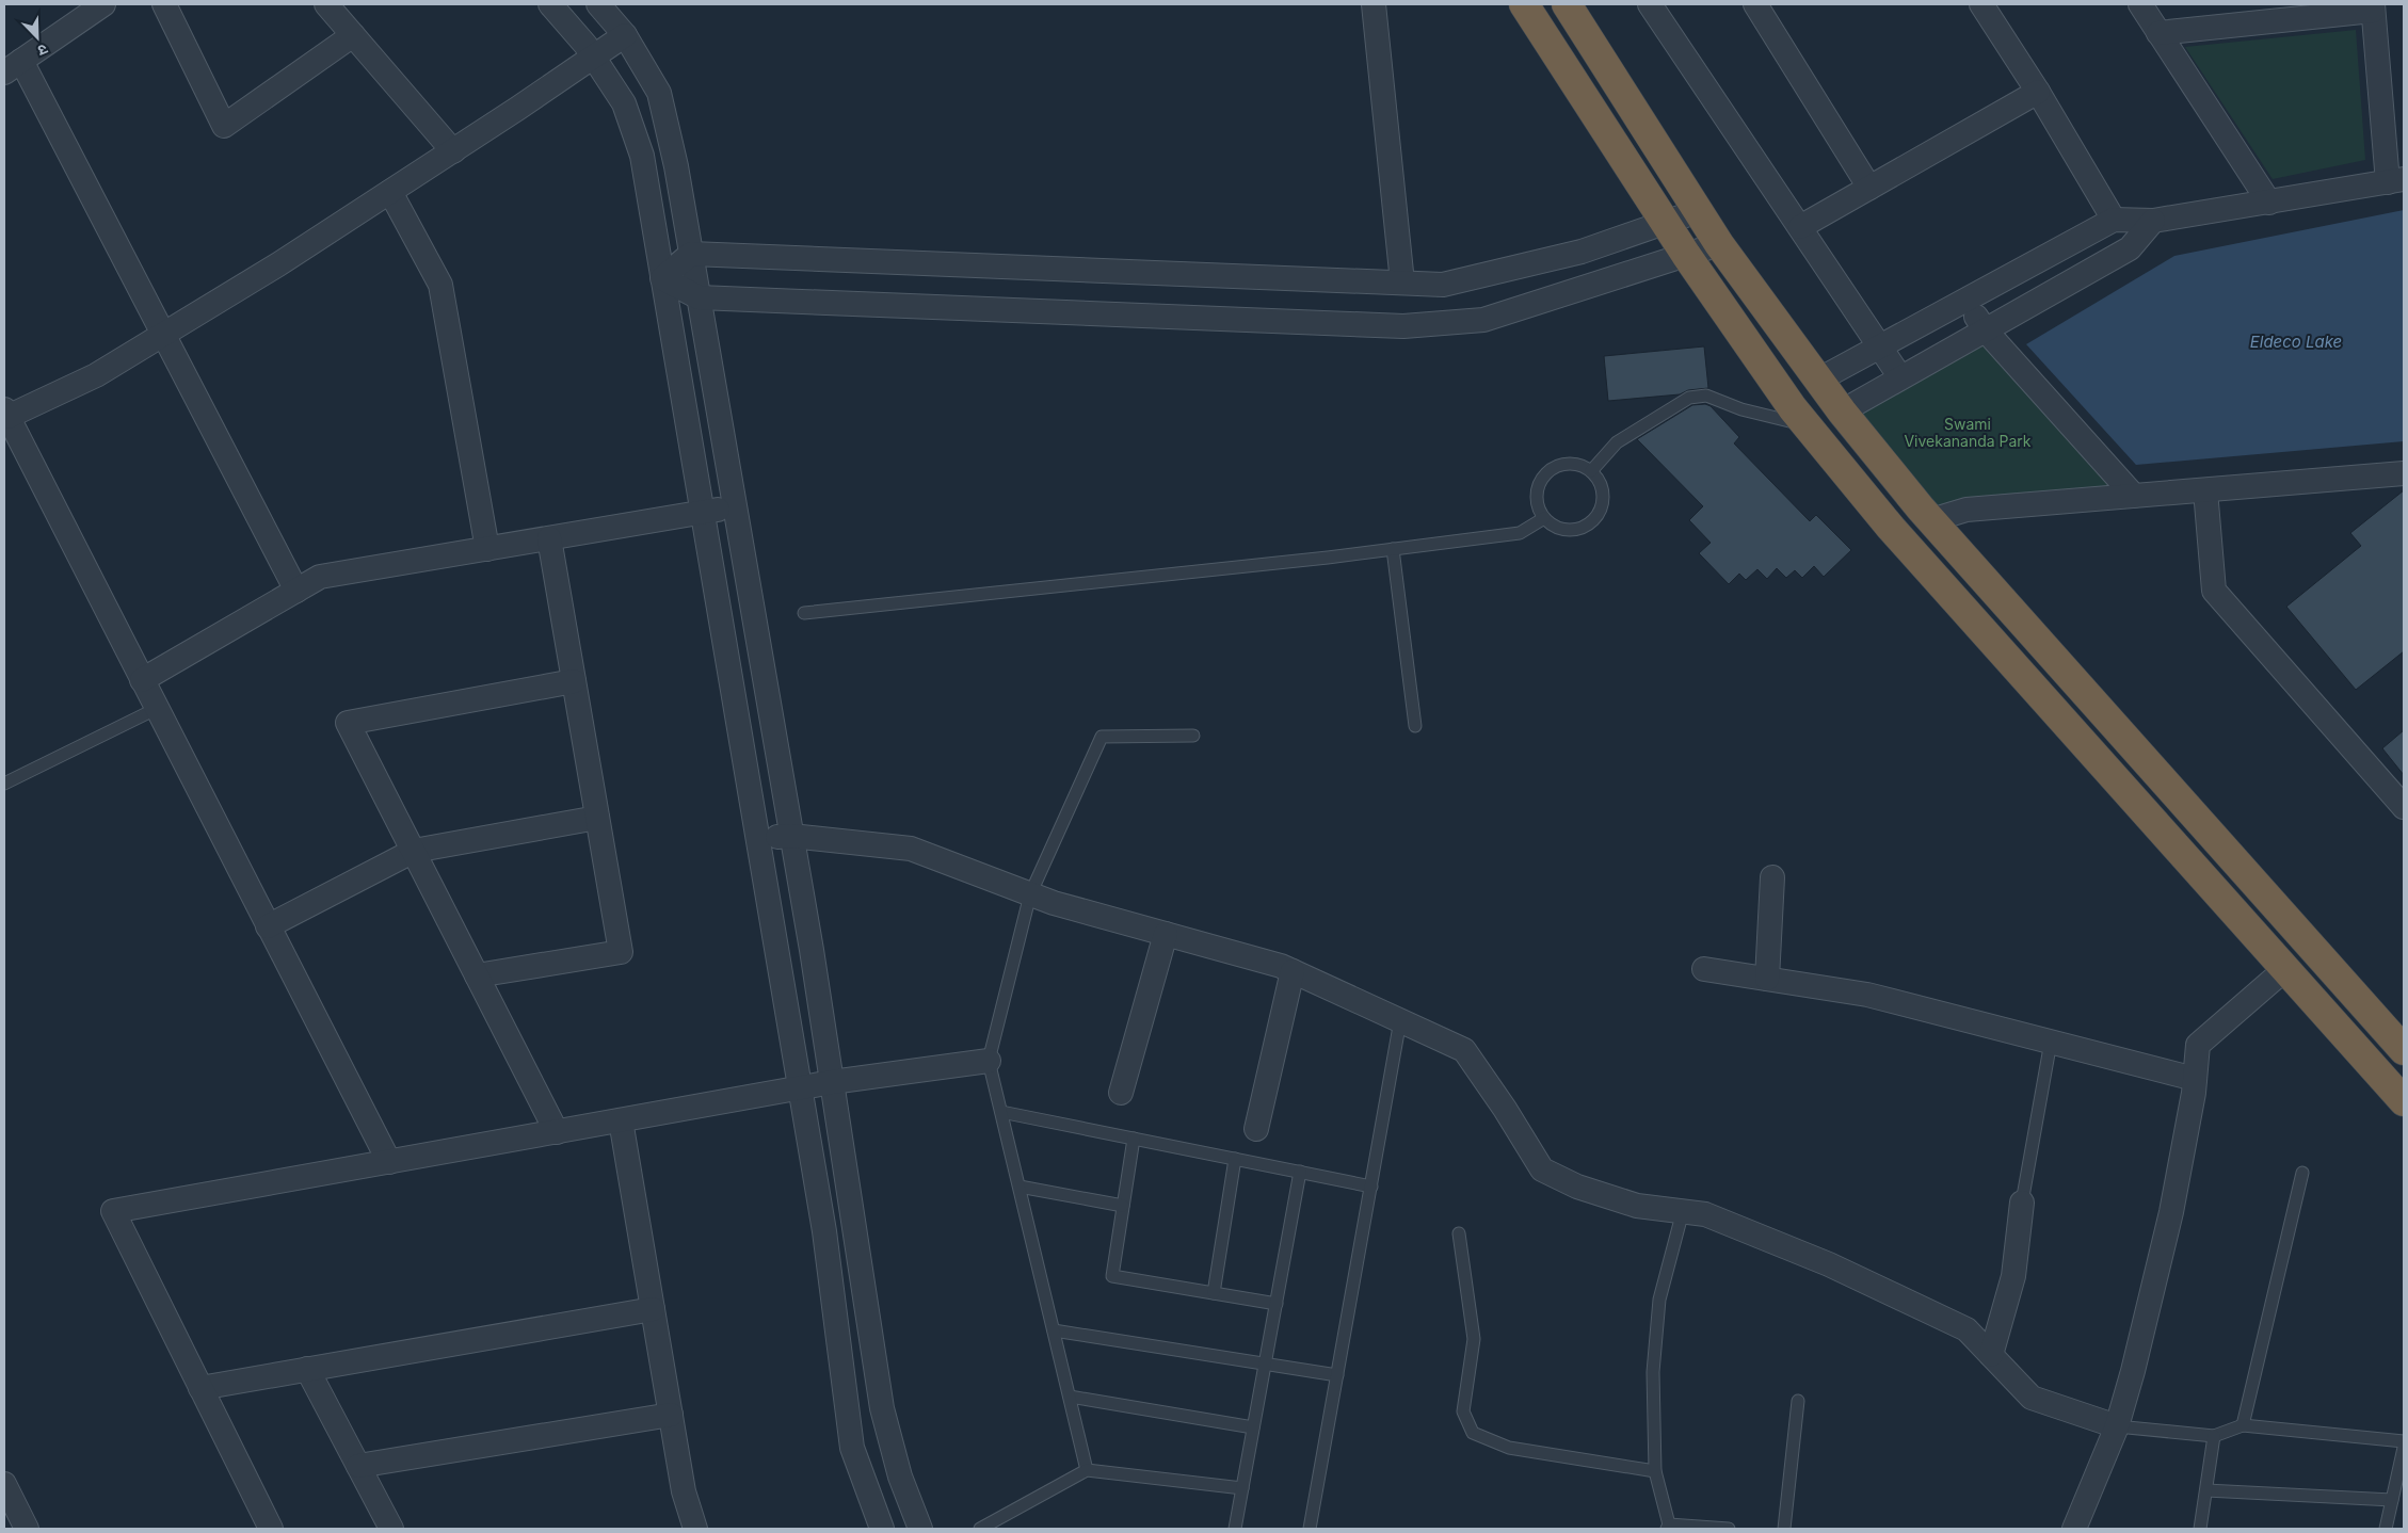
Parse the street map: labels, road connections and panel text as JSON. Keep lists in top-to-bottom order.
{
  "water": ["Eldeco Lake"],
  "parks": ["Swami Vivekananda Park"],
  "north": "bottom right"
}
